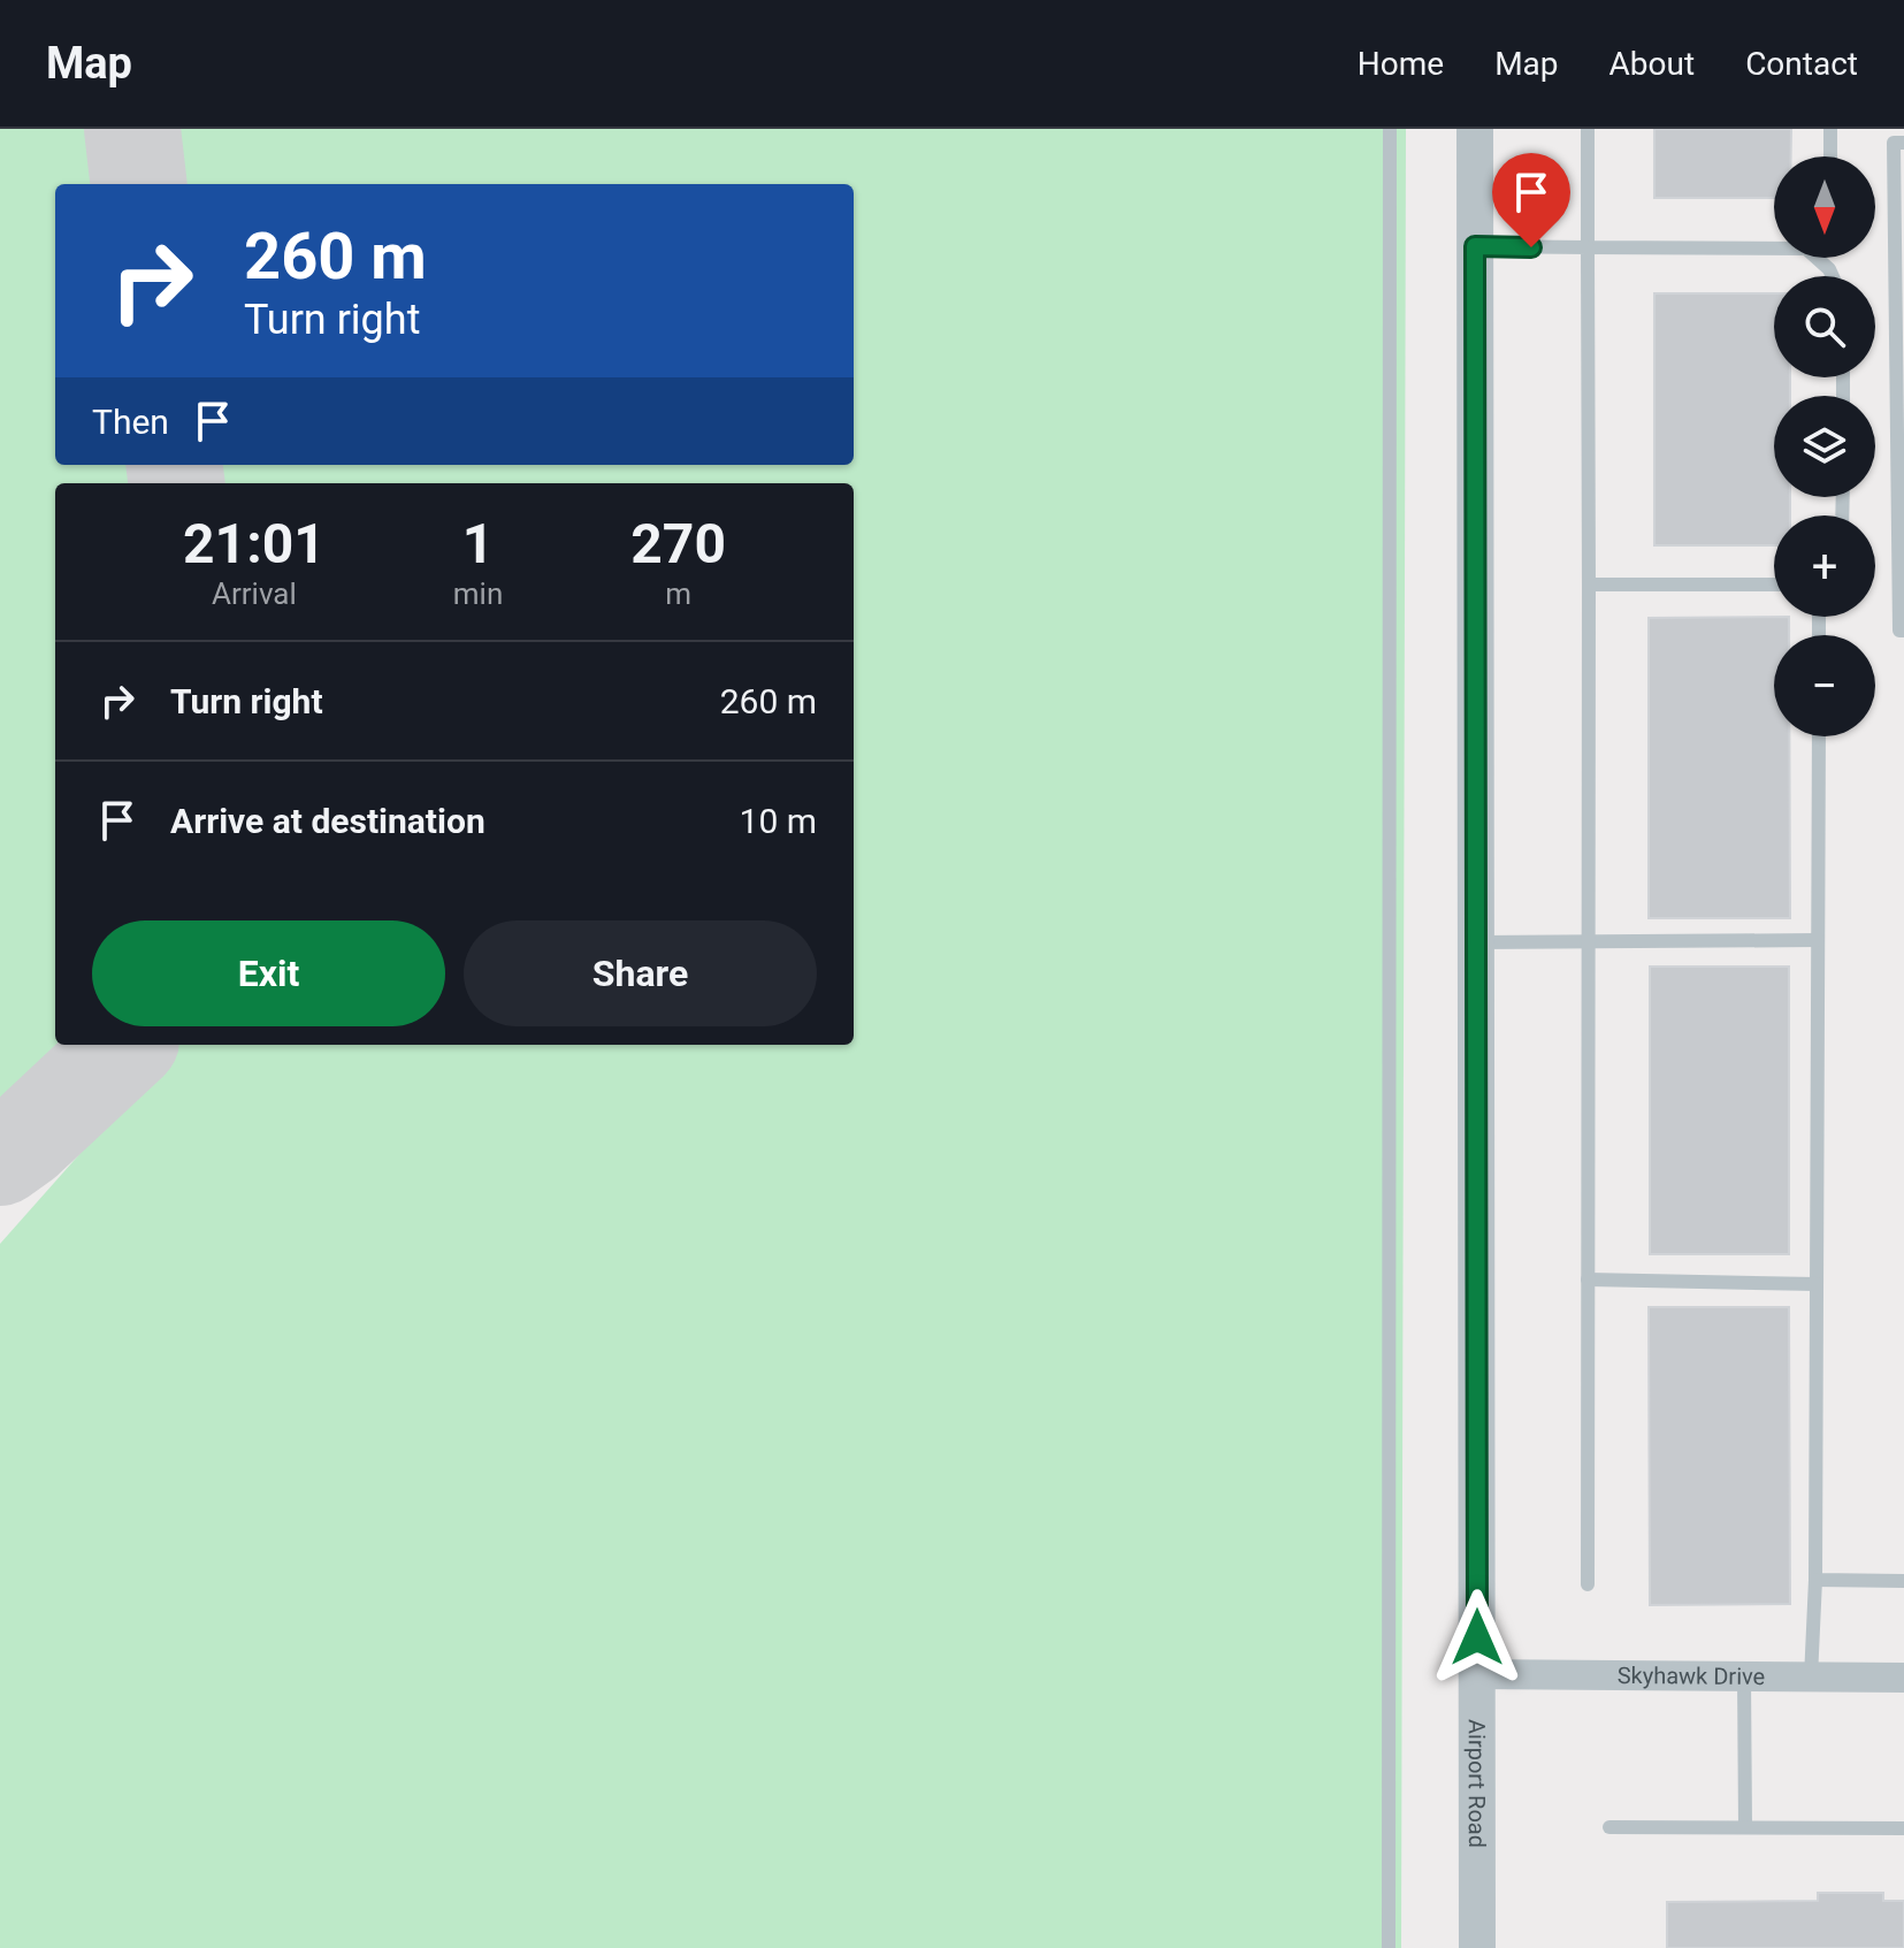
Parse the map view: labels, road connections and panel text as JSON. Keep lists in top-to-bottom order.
{
  "streets": {
    "street": ["Skyhawk Drive", "Airport Road"]
  },
  "crossings": [
    ["Skyhawk Drive", "Airport Road"]
  ],
  "north": "bottom",
  "page": {
    "header": "Map",
    "nav": [
      "Home",
      "Map",
      "About",
      "Contact"
    ],
    "map_buttons": ["+", "−"],
    "turn": ["260 m", "Turn right"],
    "then": "Then",
    "eta": [
      "21:01",
      "Arrival",
      "1",
      "min",
      "270",
      "m"
    ],
    "list": [
      {
        "name": "Turn right",
        "value": "260 m"
      },
      {
        "name": "Arrive at destination",
        "value": "10 m"
      }
    ],
    "buttons": ["Exit", "Share"]
  }
}
